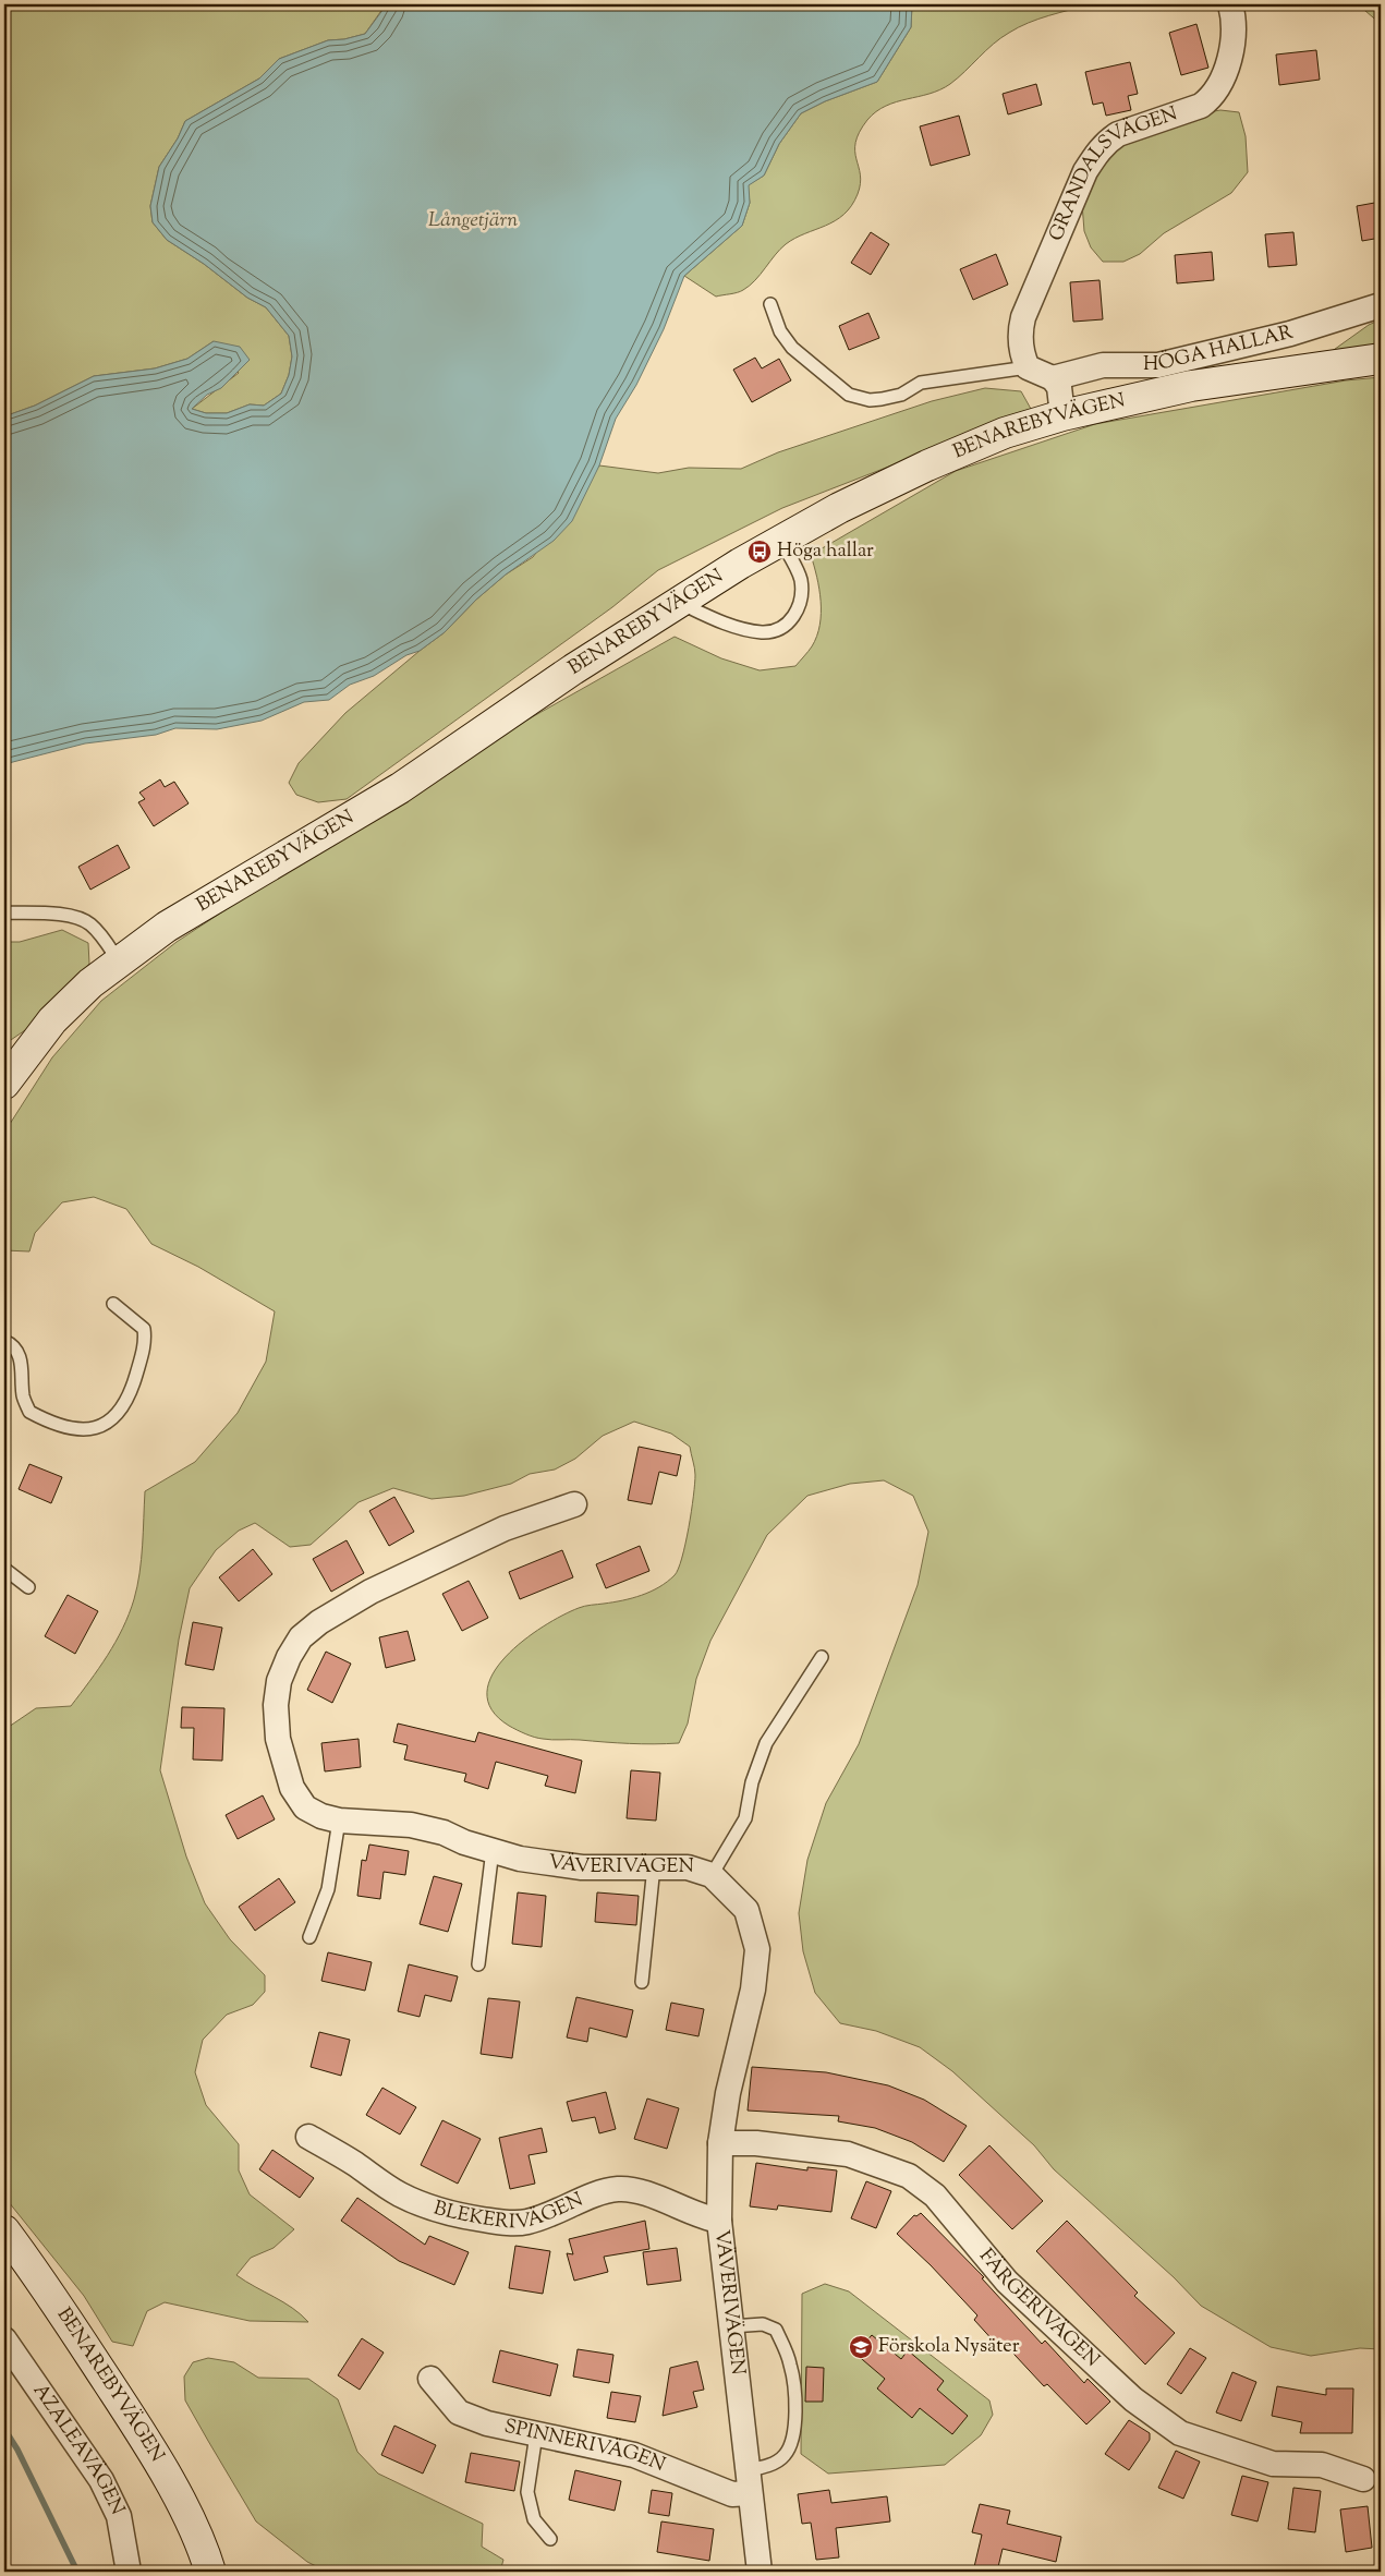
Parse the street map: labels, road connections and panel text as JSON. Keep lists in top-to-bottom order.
{
  "streets": {
    "street": [
      "GRANDALSVÄGEN",
      "HÖGA HALLAR",
      "BENAREBYVÄGEN",
      "VÄVERIVÄGEN",
      "BLEKERIVÄGEN",
      "FÄRGERIVÄGEN",
      "SPINNERIVÄGEN",
      "AZALEAVÄGEN"
    ]
  },
  "crossings": [
    ["VÄVERIVÄGEN", "BLEKERIVÄGEN"],
    ["VÄVERIVÄGEN", "FÄRGERIVÄGEN"],
    ["VÄVERIVÄGEN", "SPINNERIVÄGEN"]
  ],
  "water": ["Långetjärn"],
  "places": {
    "bus stop": ["Höga hallar"],
    "school or university": ["Förskola Nysäter"]
  }
}
